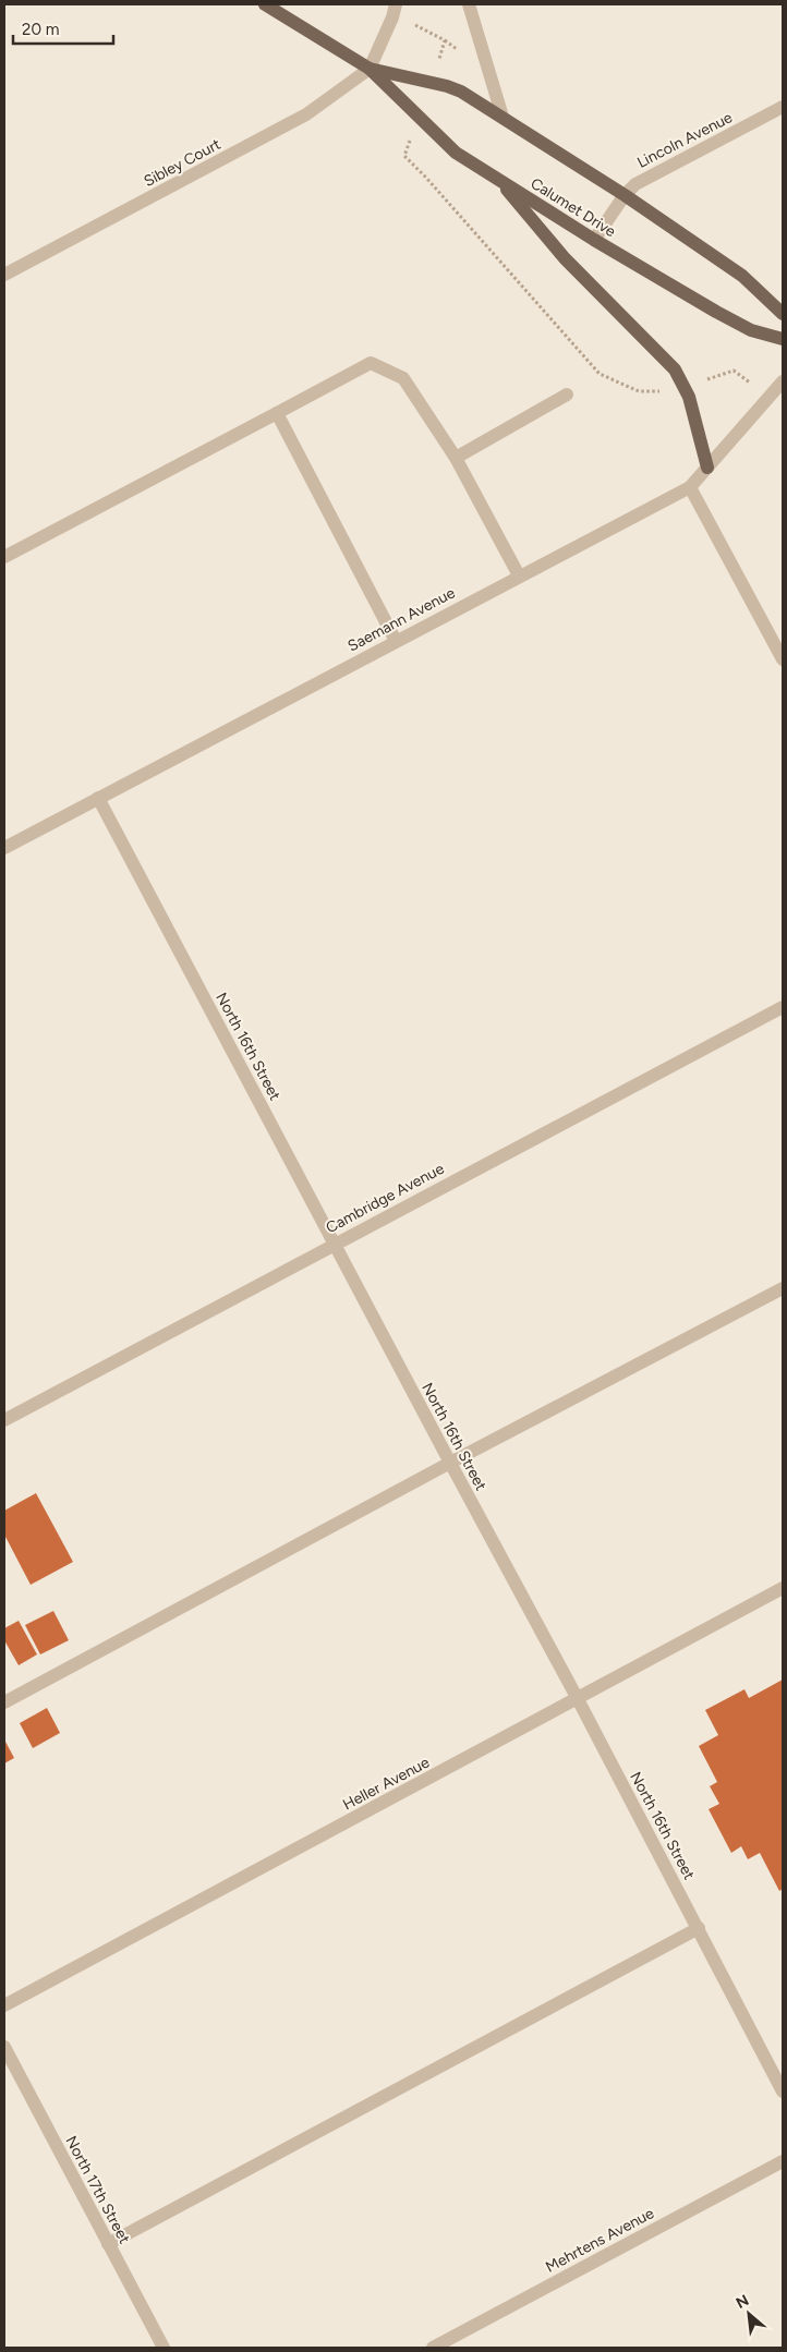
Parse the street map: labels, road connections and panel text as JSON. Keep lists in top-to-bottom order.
{
  "streets": {
    "main road": ["Calumet Drive"],
    "street": [
      "Lincoln Avenue",
      "Sibley Court",
      "Saemann Avenue",
      "North 16th Street",
      "Cambridge Avenue",
      "Heller Avenue",
      "North 17th Street",
      "Mehrtens Avenue"
    ]
  },
  "crossings": [
    ["Lincoln Avenue", "Calumet Drive"],
    ["Sibley Court", "Calumet Drive"],
    ["Saemann Avenue", "North 16th Street"],
    ["North 16th Street", "Cambridge Avenue"],
    ["North 16th Street", "Heller Avenue"]
  ],
  "scale_bar": "20 m",
  "north": "top left"
}
